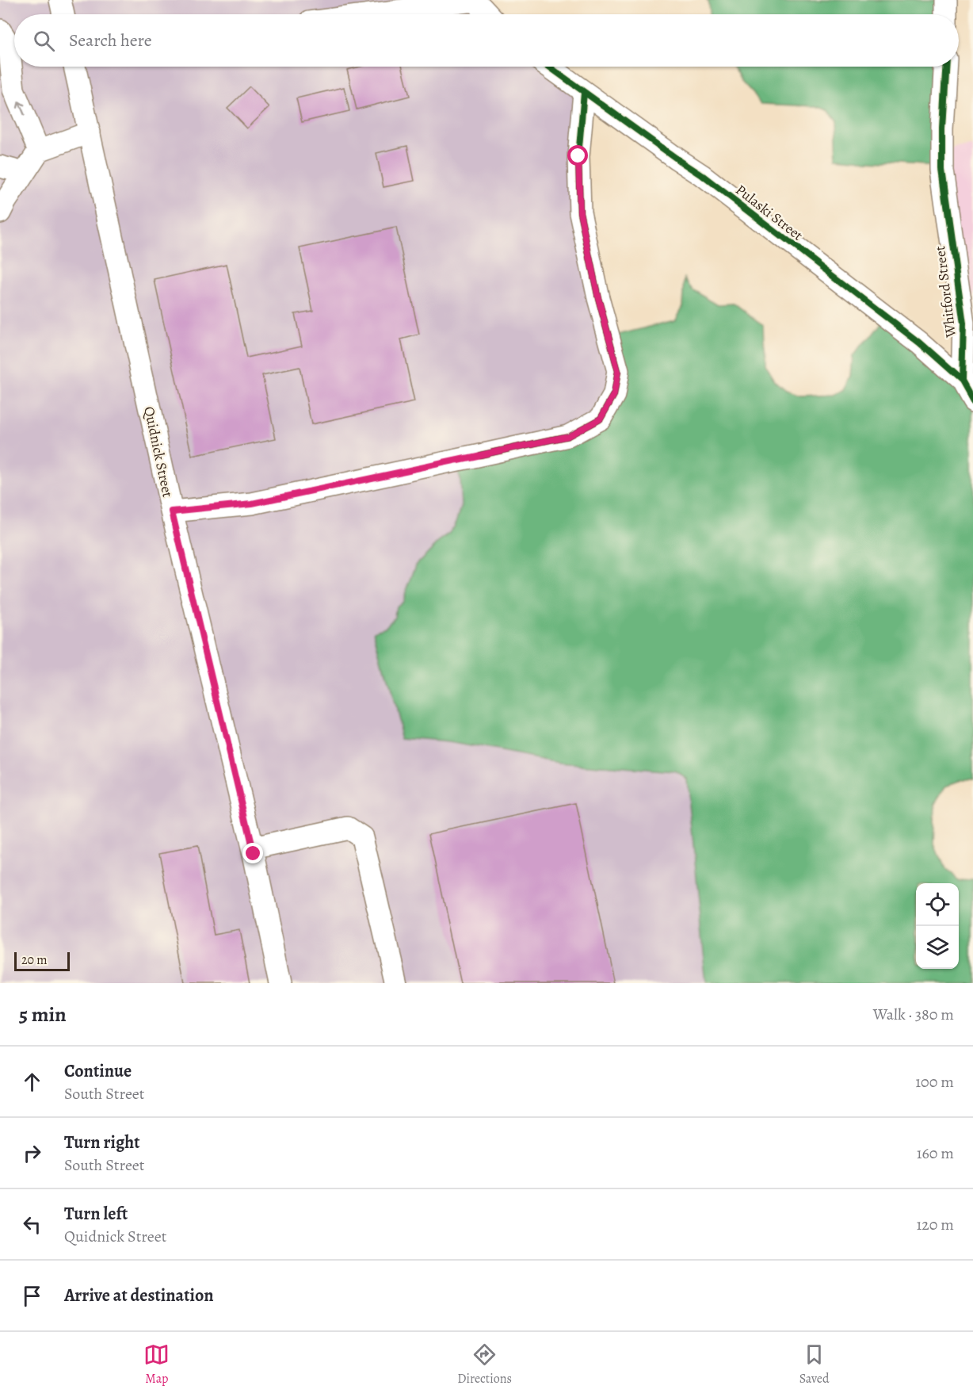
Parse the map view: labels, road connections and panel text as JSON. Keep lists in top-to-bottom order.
{
  "streets": {
    "street": ["Pulaski Street", "Whitford Street", "Quidnick Street"]
  },
  "crossings": [
    ["Pulaski Street", "Whitford Street"]
  ],
  "scale_bar": "20 m",
  "page": {
    "search": "Search here",
    "scale": "20 m",
    "heading": ["5 min", "Walk · 380 m"],
    "list": [
      ["Continue", "South Street", "100 m"],
      ["Turn right", "South Street", "160 m"],
      ["Turn left", "Quidnick Street", "120 m"],
      "Arrive at destination"
    ],
    "nav": ["Map", "Directions", "Saved"]
  }
}
